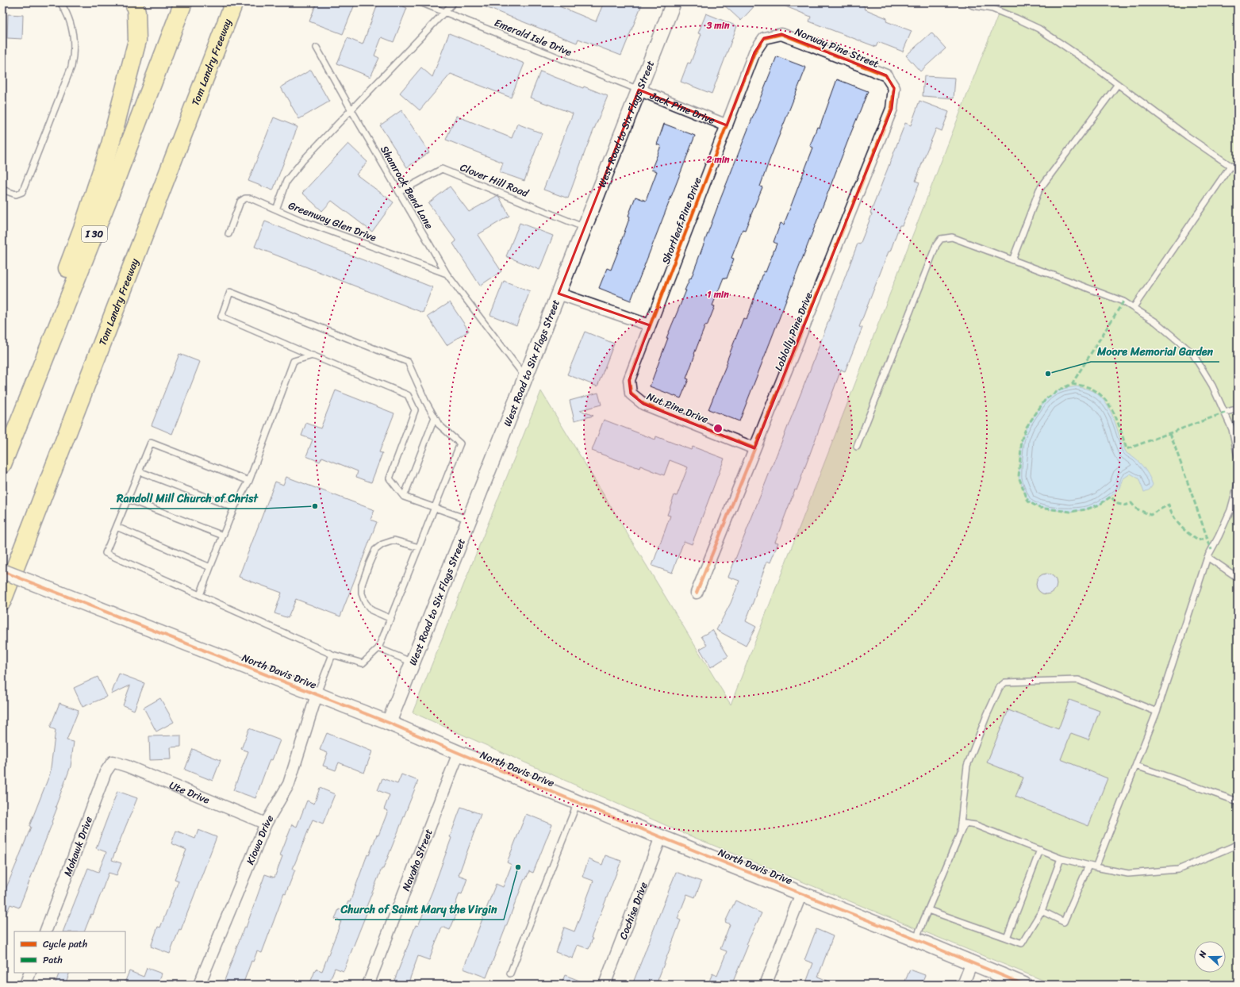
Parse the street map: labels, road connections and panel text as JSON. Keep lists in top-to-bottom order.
{
  "streets": {
    "highway": ["Tom Landry Freeway", "I 30"],
    "street": [
      "Norway Pine Street",
      "Jack Pine Drive",
      "West Road to Six Flags Street",
      "Shortleaf Pine Drive",
      "Loblolly Pine Drive",
      "Nut Pine Drive",
      "North Davis Drive",
      "Ute Drive",
      "Kiowa Drive",
      "Mohawk Drive",
      "Navaho Street",
      "Cochise Drive"
    ],
    "lane": [
      "Emerald Isle Drive",
      "Clover Hill Road",
      "Shamrock Bend Lane",
      "Greenway Glen Drive"
    ]
  },
  "crossings": [
    ["Emerald Isle Drive", "Jack Pine Drive"],
    ["Emerald Isle Drive", "West Road to Six Flags Street"],
    ["Emerald Isle Drive", "Greenway Glen Drive"],
    ["Norway Pine Street", "Shortleaf Pine Drive"],
    ["Norway Pine Street", "Loblolly Pine Drive"],
    ["Jack Pine Drive", "West Road to Six Flags Street"],
    ["Jack Pine Drive", "Shortleaf Pine Drive"],
    ["West Road to Six Flags Street", "Clover Hill Road"],
    ["West Road to Six Flags Street", "North Davis Drive"],
    ["Clover Hill Road", "Shamrock Bend Lane"],
    ["Shamrock Bend Lane", "Greenway Glen Drive"],
    ["Shortleaf Pine Drive", "Nut Pine Drive"],
    ["Loblolly Pine Drive", "Nut Pine Drive"],
    ["North Davis Drive", "Kiowa Drive"],
    ["North Davis Drive", "Navaho Street"],
    ["North Davis Drive", "Cochise Drive"],
    ["Ute Drive", "Kiowa Drive"],
    ["Ute Drive", "Mohawk Drive"]
  ],
  "places": ["Moore Memorial Garden", "Randoll Mill Church of Christ", "Church of Saint Mary the Virgin"],
  "legend": ["Cycle path", "Path"],
  "north": "left",
  "rings": ["3 min", "2 min", "1 min"]
}
